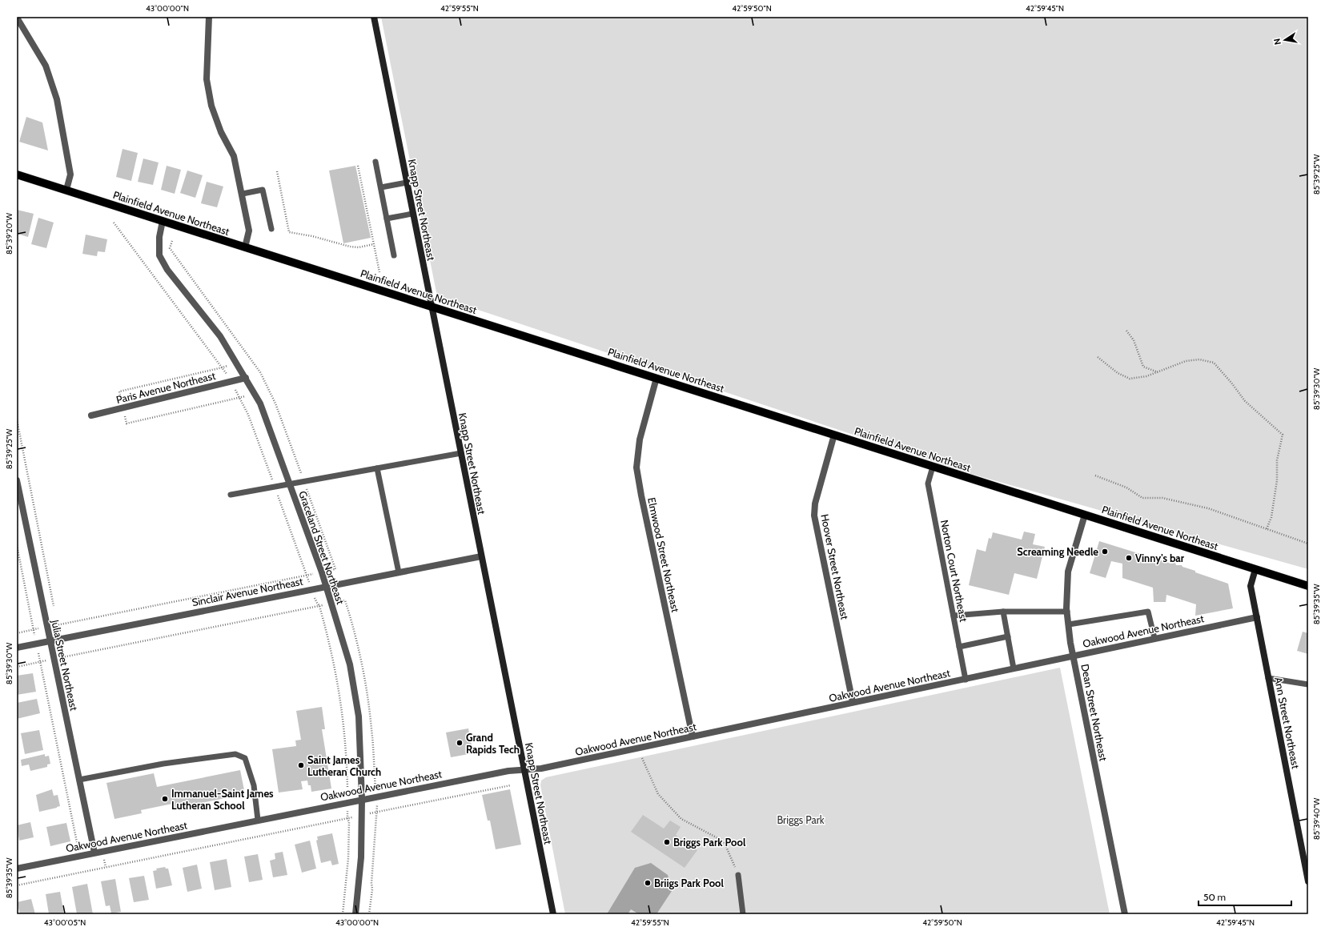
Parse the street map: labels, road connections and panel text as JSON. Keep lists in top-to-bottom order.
{
  "streets": {
    "main road": ["Plainfield Avenue Northeast"],
    "street": [
      "Knapp Street Northeast",
      "Paris Avenue Northeast",
      "Graceland Street Northeast",
      "Elmwood Street Northeast",
      "Hoover Street Northeast",
      "Sinclair Avenue Northeast",
      "Oakwood Avenue Northeast",
      "Julia Street Northeast",
      "Dean Street Northeast",
      "Ann Street Northeast"
    ],
    "lane": ["Norton Court Northeast"]
  },
  "crossings": [
    ["Knapp Street Northeast", "Plainfield Avenue Northeast"],
    ["Knapp Street Northeast", "Sinclair Avenue Northeast"],
    ["Knapp Street Northeast", "Oakwood Avenue Northeast"],
    ["Plainfield Avenue Northeast", "Graceland Street Northeast"],
    ["Plainfield Avenue Northeast", "Elmwood Street Northeast"],
    ["Plainfield Avenue Northeast", "Hoover Street Northeast"],
    ["Plainfield Avenue Northeast", "Norton Court Northeast"],
    ["Plainfield Avenue Northeast", "Dean Street Northeast"],
    ["Plainfield Avenue Northeast", "Ann Street Northeast"],
    ["Paris Avenue Northeast", "Graceland Street Northeast"],
    ["Graceland Street Northeast", "Sinclair Avenue Northeast"],
    ["Graceland Street Northeast", "Oakwood Avenue Northeast"],
    ["Elmwood Street Northeast", "Oakwood Avenue Northeast"],
    ["Hoover Street Northeast", "Oakwood Avenue Northeast"],
    ["Norton Court Northeast", "Oakwood Avenue Northeast"],
    ["Sinclair Avenue Northeast", "Julia Street Northeast"],
    ["Oakwood Avenue Northeast", "Julia Street Northeast"],
    ["Oakwood Avenue Northeast", "Dean Street Northeast"],
    ["Oakwood Avenue Northeast", "Ann Street Northeast"]
  ],
  "parks": ["Briggs Park"],
  "places": [
    "Screaming Needle",
    "Vinny's bar",
    "Grand Rapids Tech",
    "Saint James Lutheran Church",
    "Immanuel-Saint James Lutheran School",
    "Briggs Park Pool",
    "Briigs Park Pool"
  ],
  "scale_bar": "50 m",
  "north": "left",
  "coordinates": [
    "43°00'00\"N",
    "42°59'55\"N",
    "42°59'50\"N",
    "42°59'45\"N",
    "85°39'25\"W",
    "85°39'20\"W",
    "85°39'30\"W",
    "85°39'35\"W",
    "85°39'40\"W",
    "43°00'05\"N"
  ]
}
